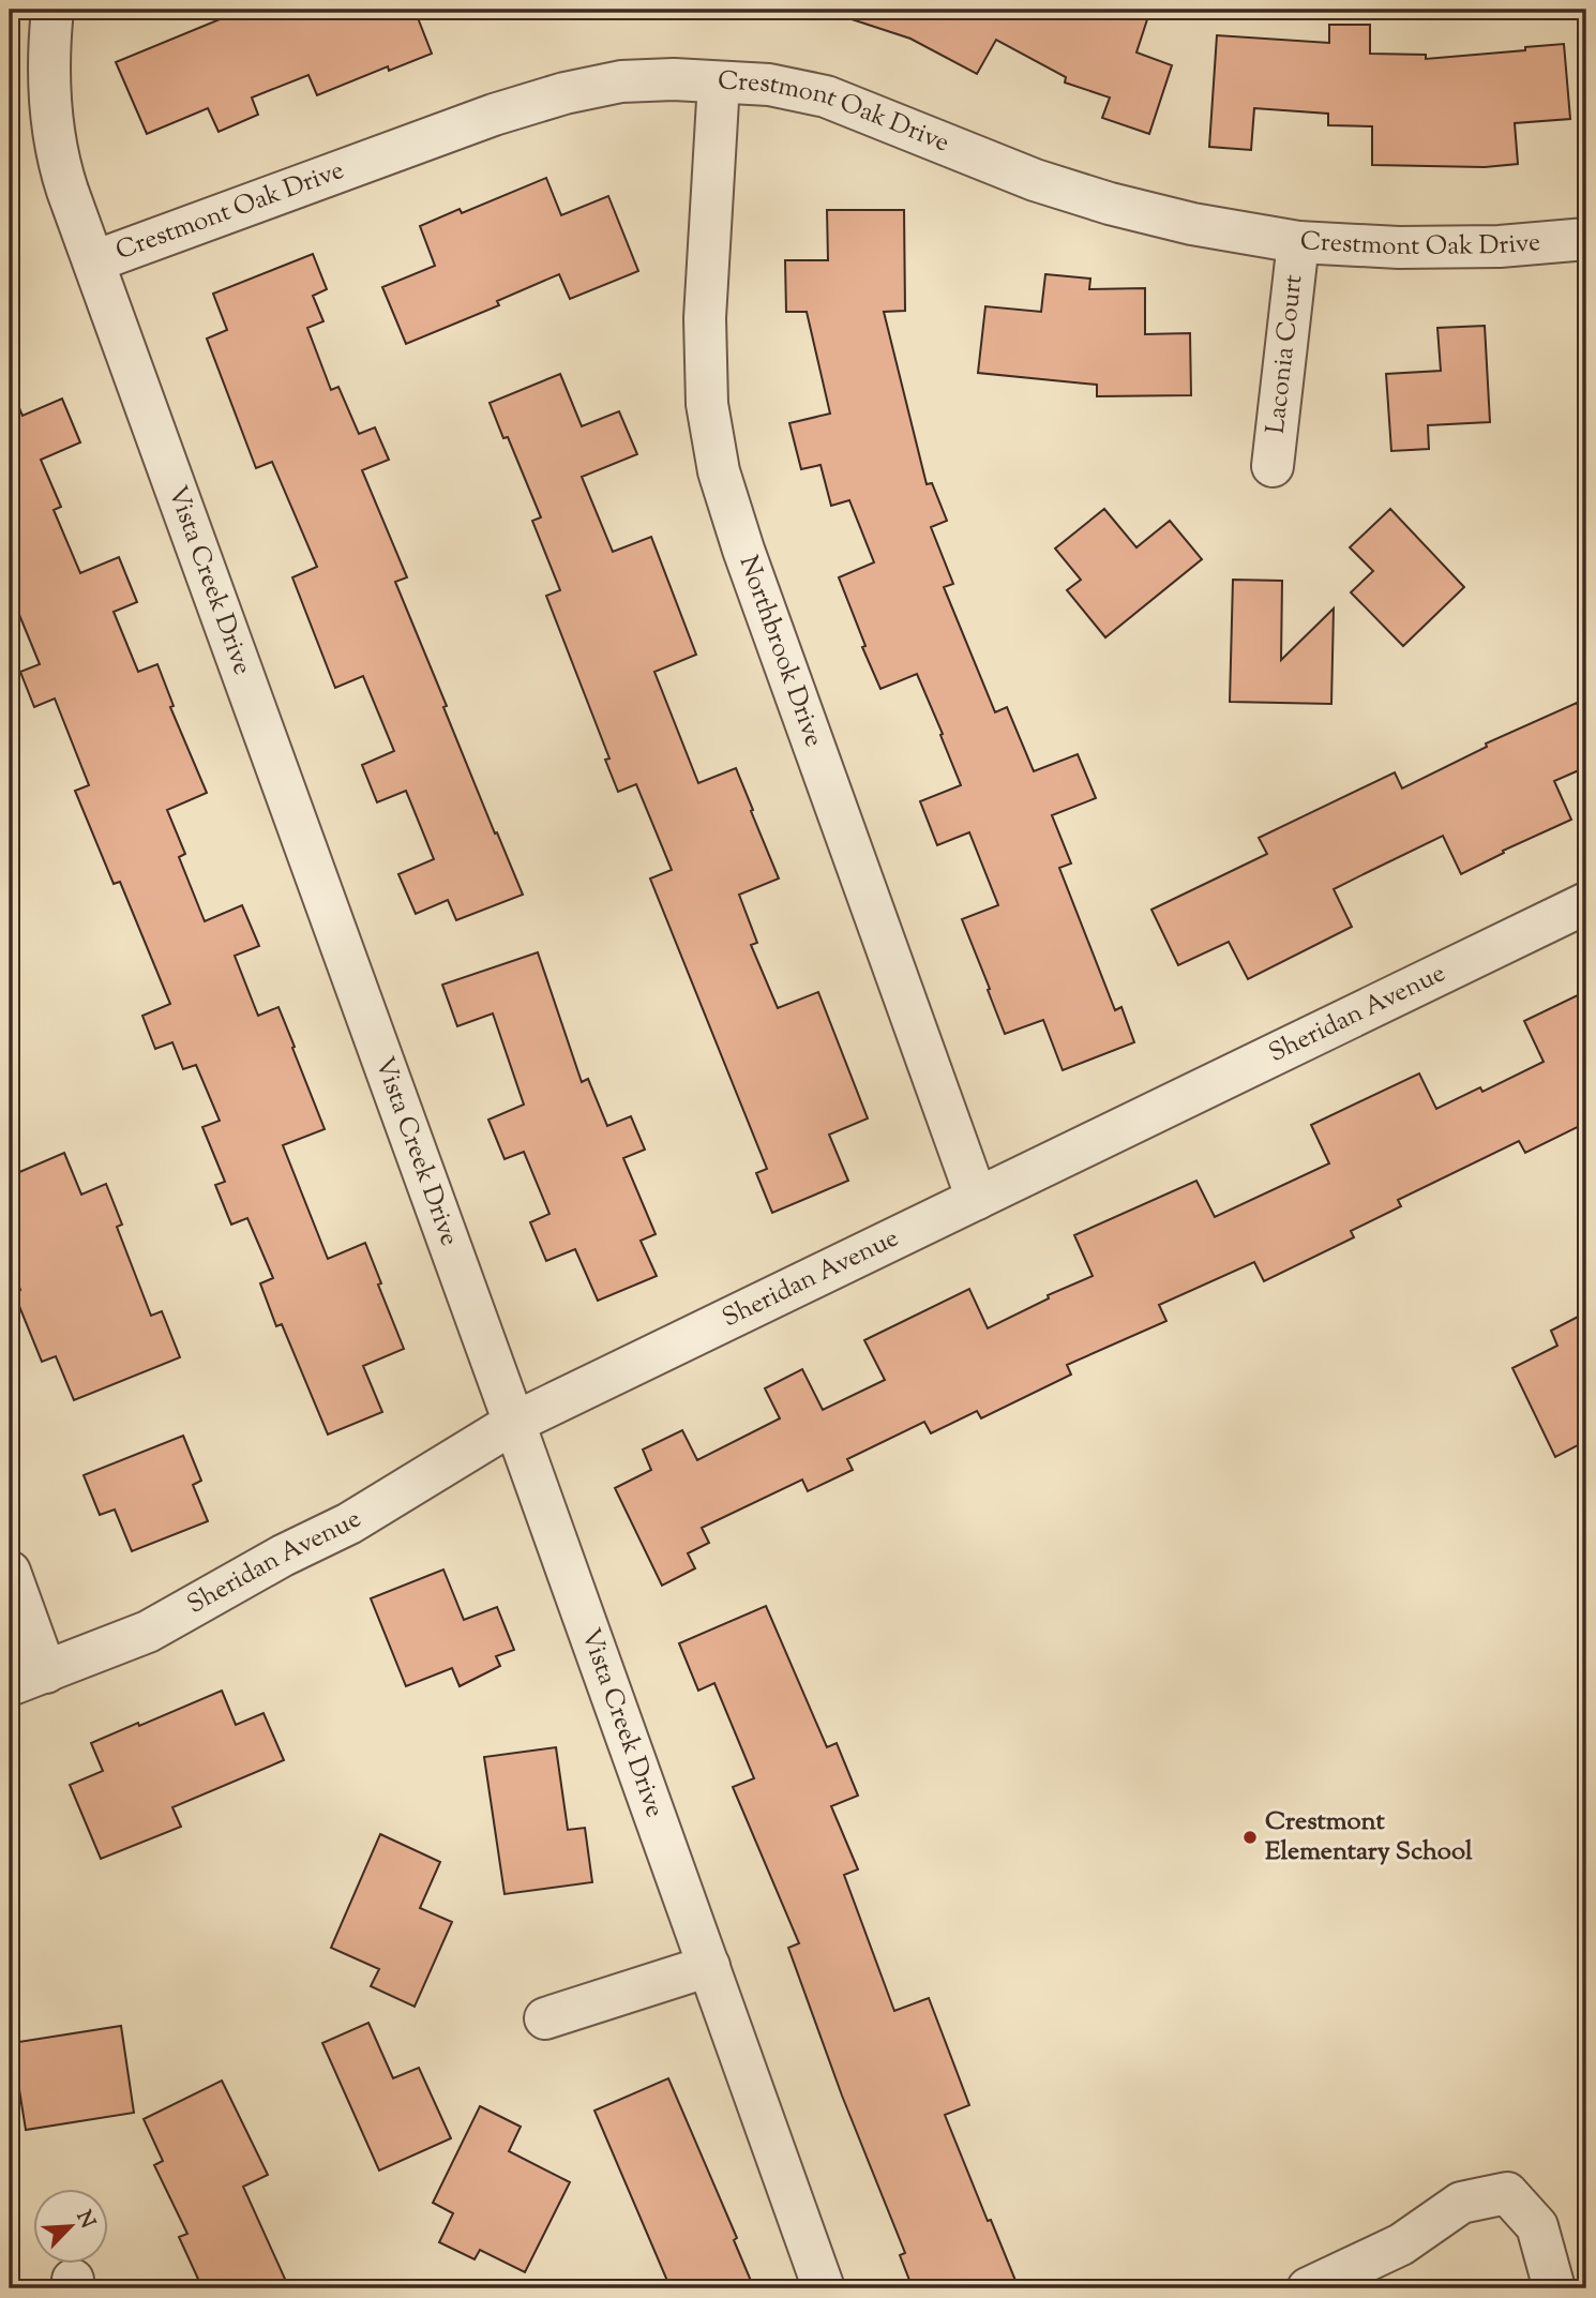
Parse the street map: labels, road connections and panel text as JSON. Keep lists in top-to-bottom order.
{
  "streets": {
    "street": [
      "Crestmont Oak Drive",
      "Laconia Court",
      "Vista Creek Drive",
      "Northbrook Drive",
      "Sheridan Avenue"
    ]
  },
  "crossings": [
    ["Crestmont Oak Drive", "Laconia Court"],
    ["Crestmont Oak Drive", "Vista Creek Drive"],
    ["Crestmont Oak Drive", "Northbrook Drive"],
    ["Vista Creek Drive", "Sheridan Avenue"],
    ["Northbrook Drive", "Sheridan Avenue"]
  ],
  "places": ["Crestmont Elementary School"],
  "north": "top right"
}
